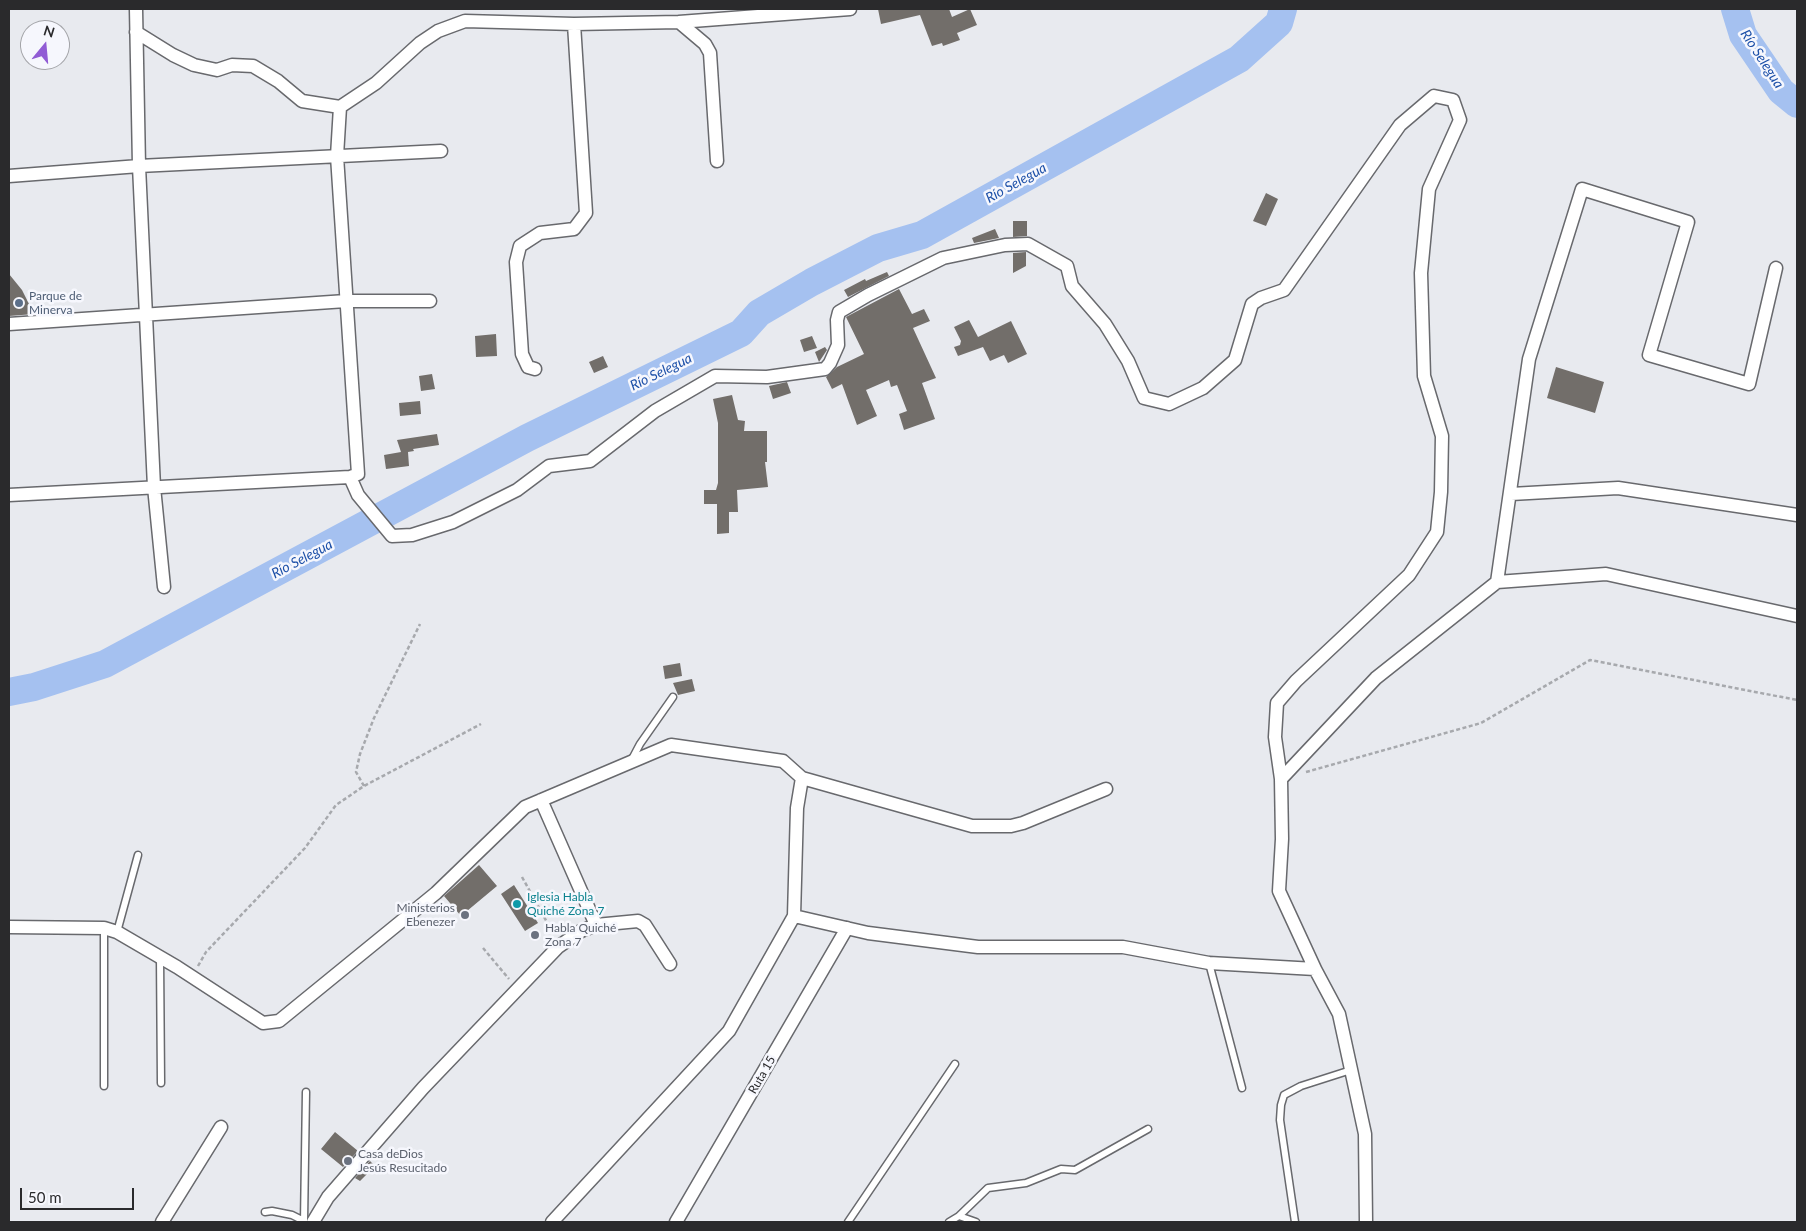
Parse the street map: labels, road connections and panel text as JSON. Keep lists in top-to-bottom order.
{
  "streets": {
    "street": ["Ruta 15"]
  },
  "water": ["Río Selegua"],
  "places": [
    "Parque de Minerva",
    "Iglesia Habla Quiché Zona 7",
    "Ministerios Ebenezer",
    "Habla Quiché Zona 7",
    "Casa deDios Jesús Resucitado"
  ],
  "scale_bar": "50 m",
  "north": "top"
}
